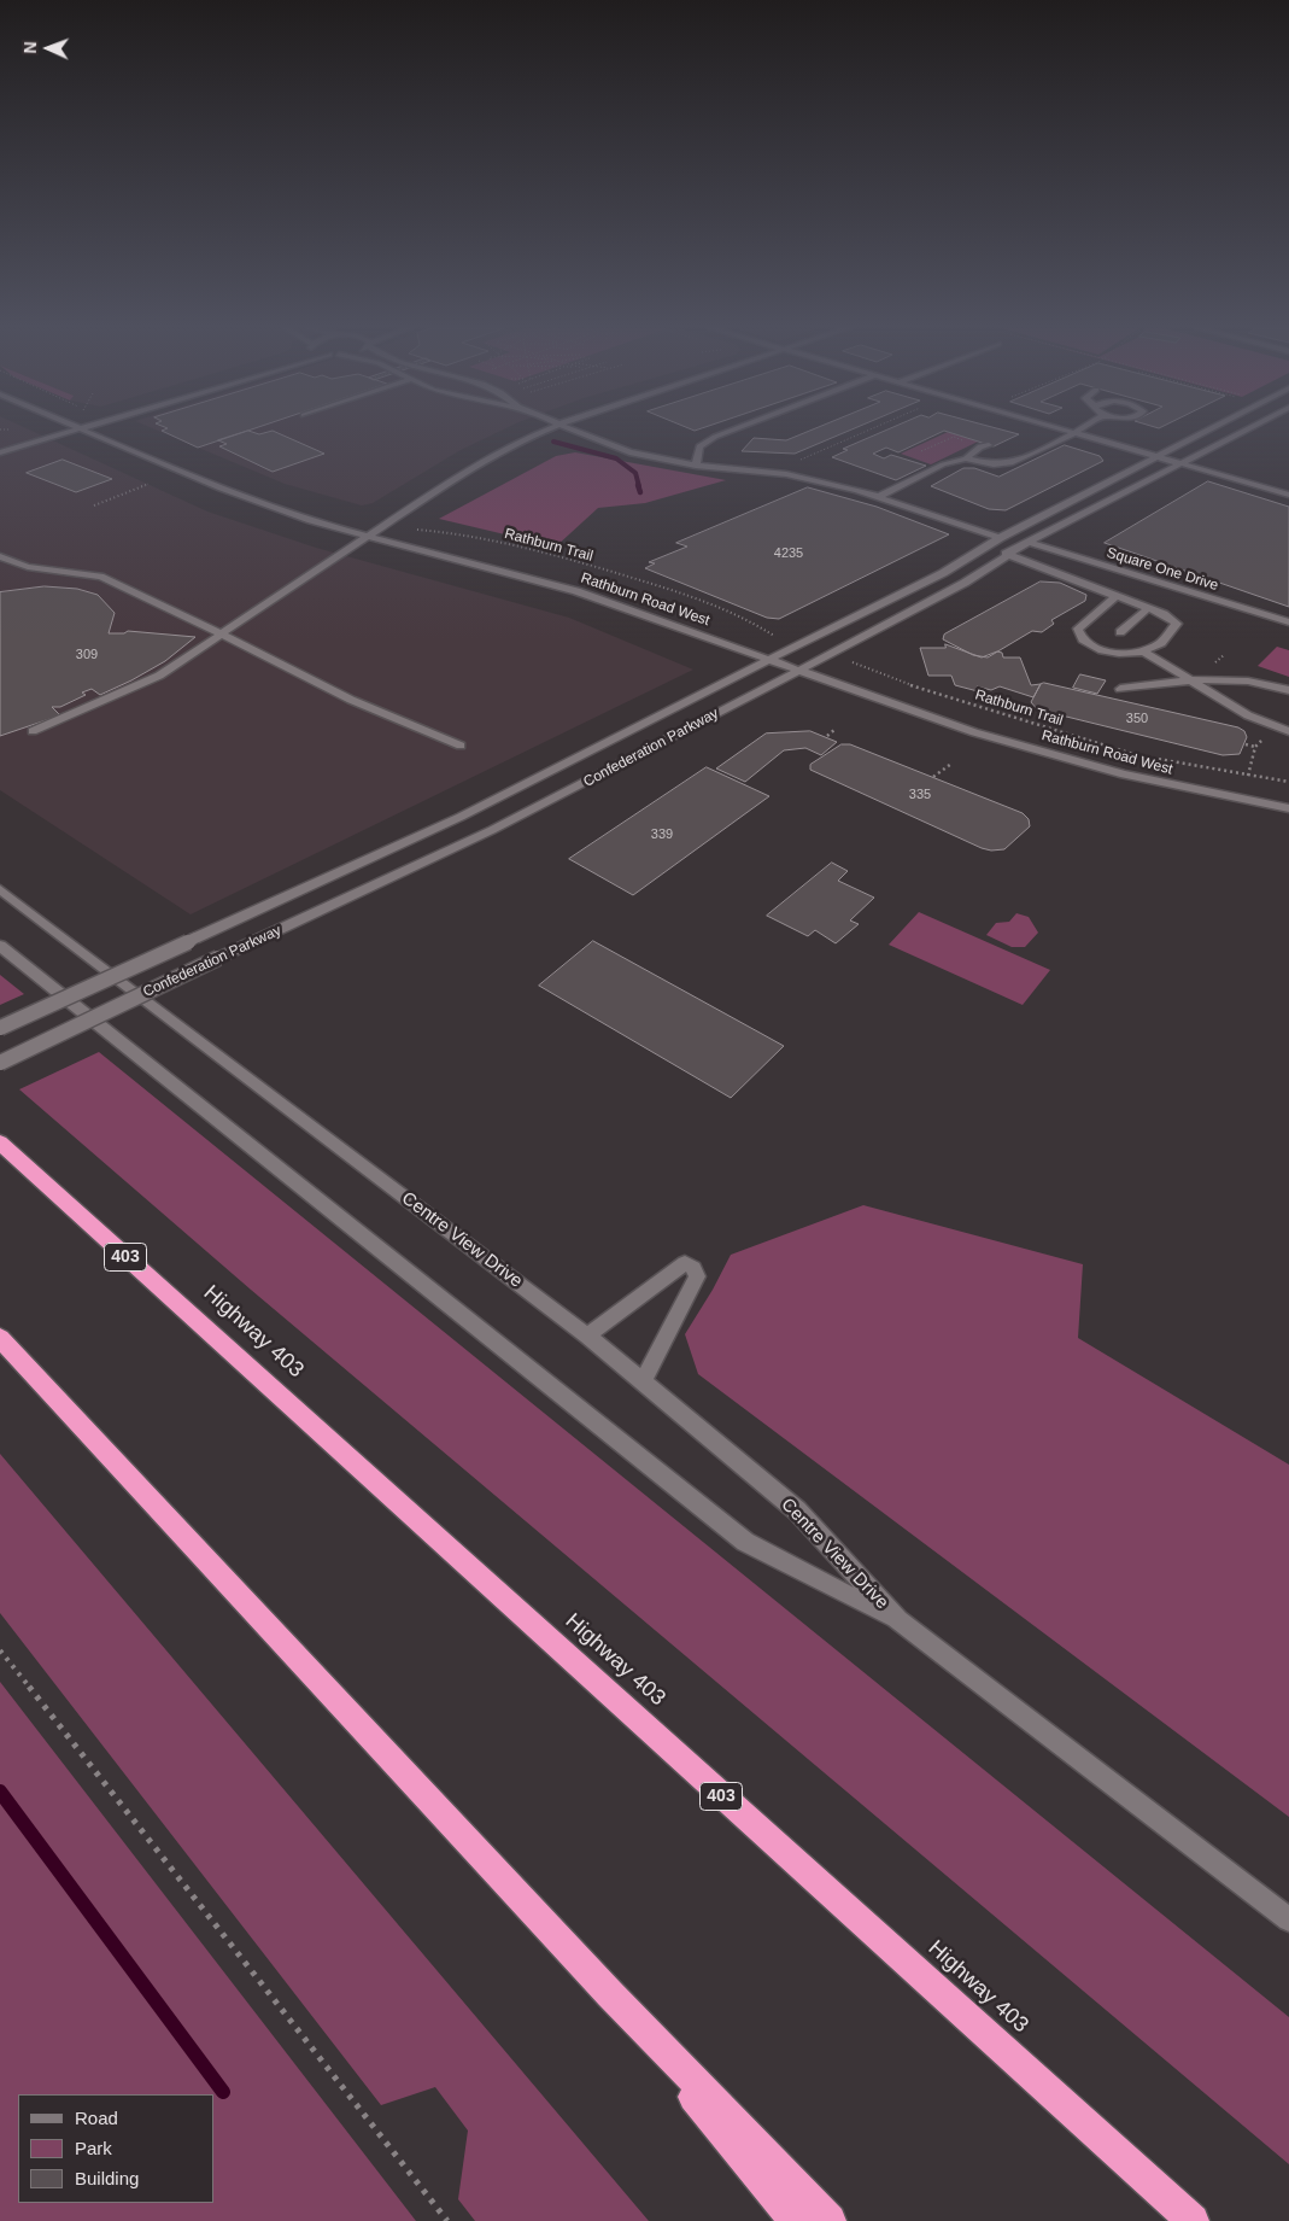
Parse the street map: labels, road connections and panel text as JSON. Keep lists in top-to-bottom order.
{
  "streets": {
    "highway": ["403", "Highway 403"],
    "street": [
      "Square One Drive",
      "Rathburn Road West",
      "Confederation Parkway",
      "Centre View Drive"
    ],
    "path": ["Rathburn Trail"]
  },
  "crossings": [
    ["Square One Drive", "Confederation Parkway"],
    ["Rathburn Road West", "Confederation Parkway"]
  ],
  "house_numbers": [
    "4235",
    "309",
    "350",
    "335",
    "339"
  ],
  "legend": ["Road", "Park", "Building"],
  "north": "left"
}
